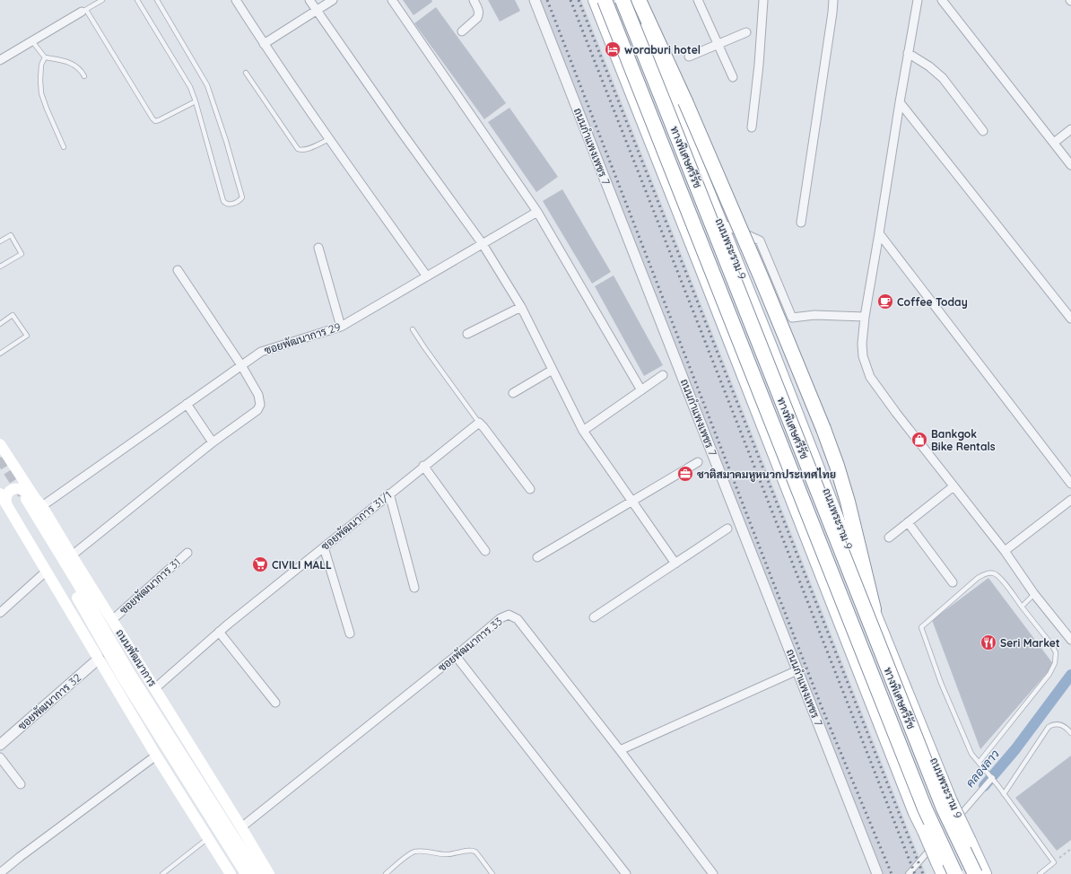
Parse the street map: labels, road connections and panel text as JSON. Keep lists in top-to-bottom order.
{
  "streets": {
    "highway": ["ทางพิเศษศรีรัช"],
    "main road": ["ถนนพระราม 9", "ถนนพัฒนาการ"],
    "street": [
      "ถนนกำแพงเพชร 7",
      "ซอยพัฒนาการ 29",
      "ซอยพัฒนาการ 31/1",
      "ซอยพัฒนาการ 31",
      "ซอยพัฒนาการ 33",
      "ซอยพัฒนาการ 32"
    ]
  },
  "crossings": [
    ["ซอยพัฒนาการ 29", "ถนนพัฒนาการ"],
    ["ซอยพัฒนาการ 31/1", "ถนนพัฒนาการ"],
    ["ซอยพัฒนาการ 31", "ถนนพัฒนาการ"],
    ["ซอยพัฒนาการ 33", "ถนนพัฒนาการ"]
  ],
  "water": ["คลองลาว"],
  "places": {
    "hotel": ["woraburi hotel"],
    "cafe": ["Coffee Today"],
    "shop": ["Bankgok Bike Rentals"],
    "office": ["ชาติสมาคมหูหนวกประเทศไทย"],
    "supermarket": ["CIVILI MALL"],
    "restaurant": ["Seri Market"]
  }
}
